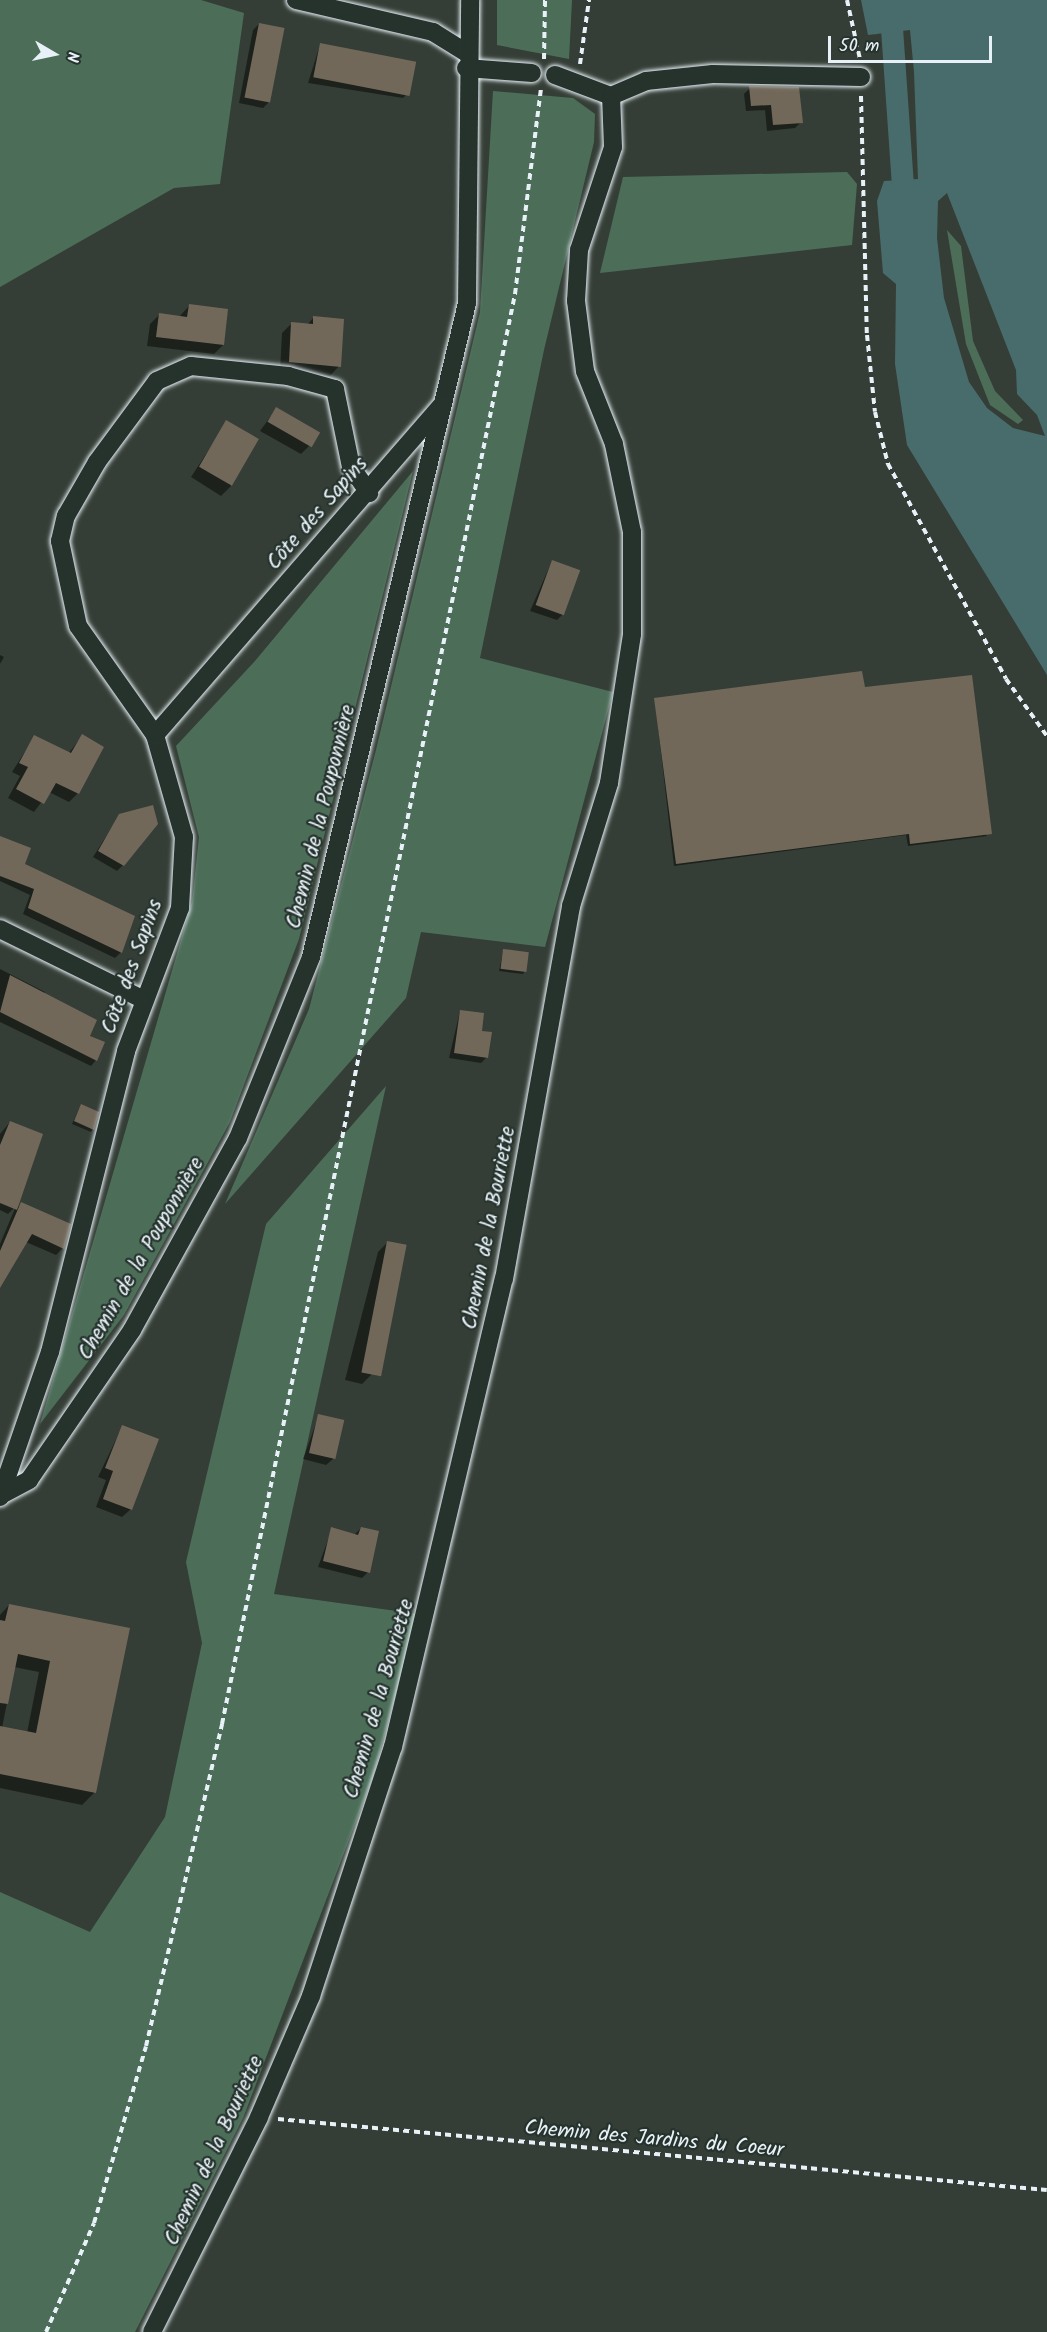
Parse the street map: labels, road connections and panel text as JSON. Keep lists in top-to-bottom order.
{
  "streets": {
    "street": ["Côte des Sapins", "Chemin de la Pouponnière", "Chemin de la Bouriette"],
    "path": ["Chemin des Jardins du Coeur"]
  },
  "crossings": [
    ["Côte des Sapins", "Chemin de la Pouponnière"],
    ["Chemin de la Bouriette", "Chemin des Jardins du Coeur"]
  ],
  "scale_bar": "50 m",
  "north": "right"
}
